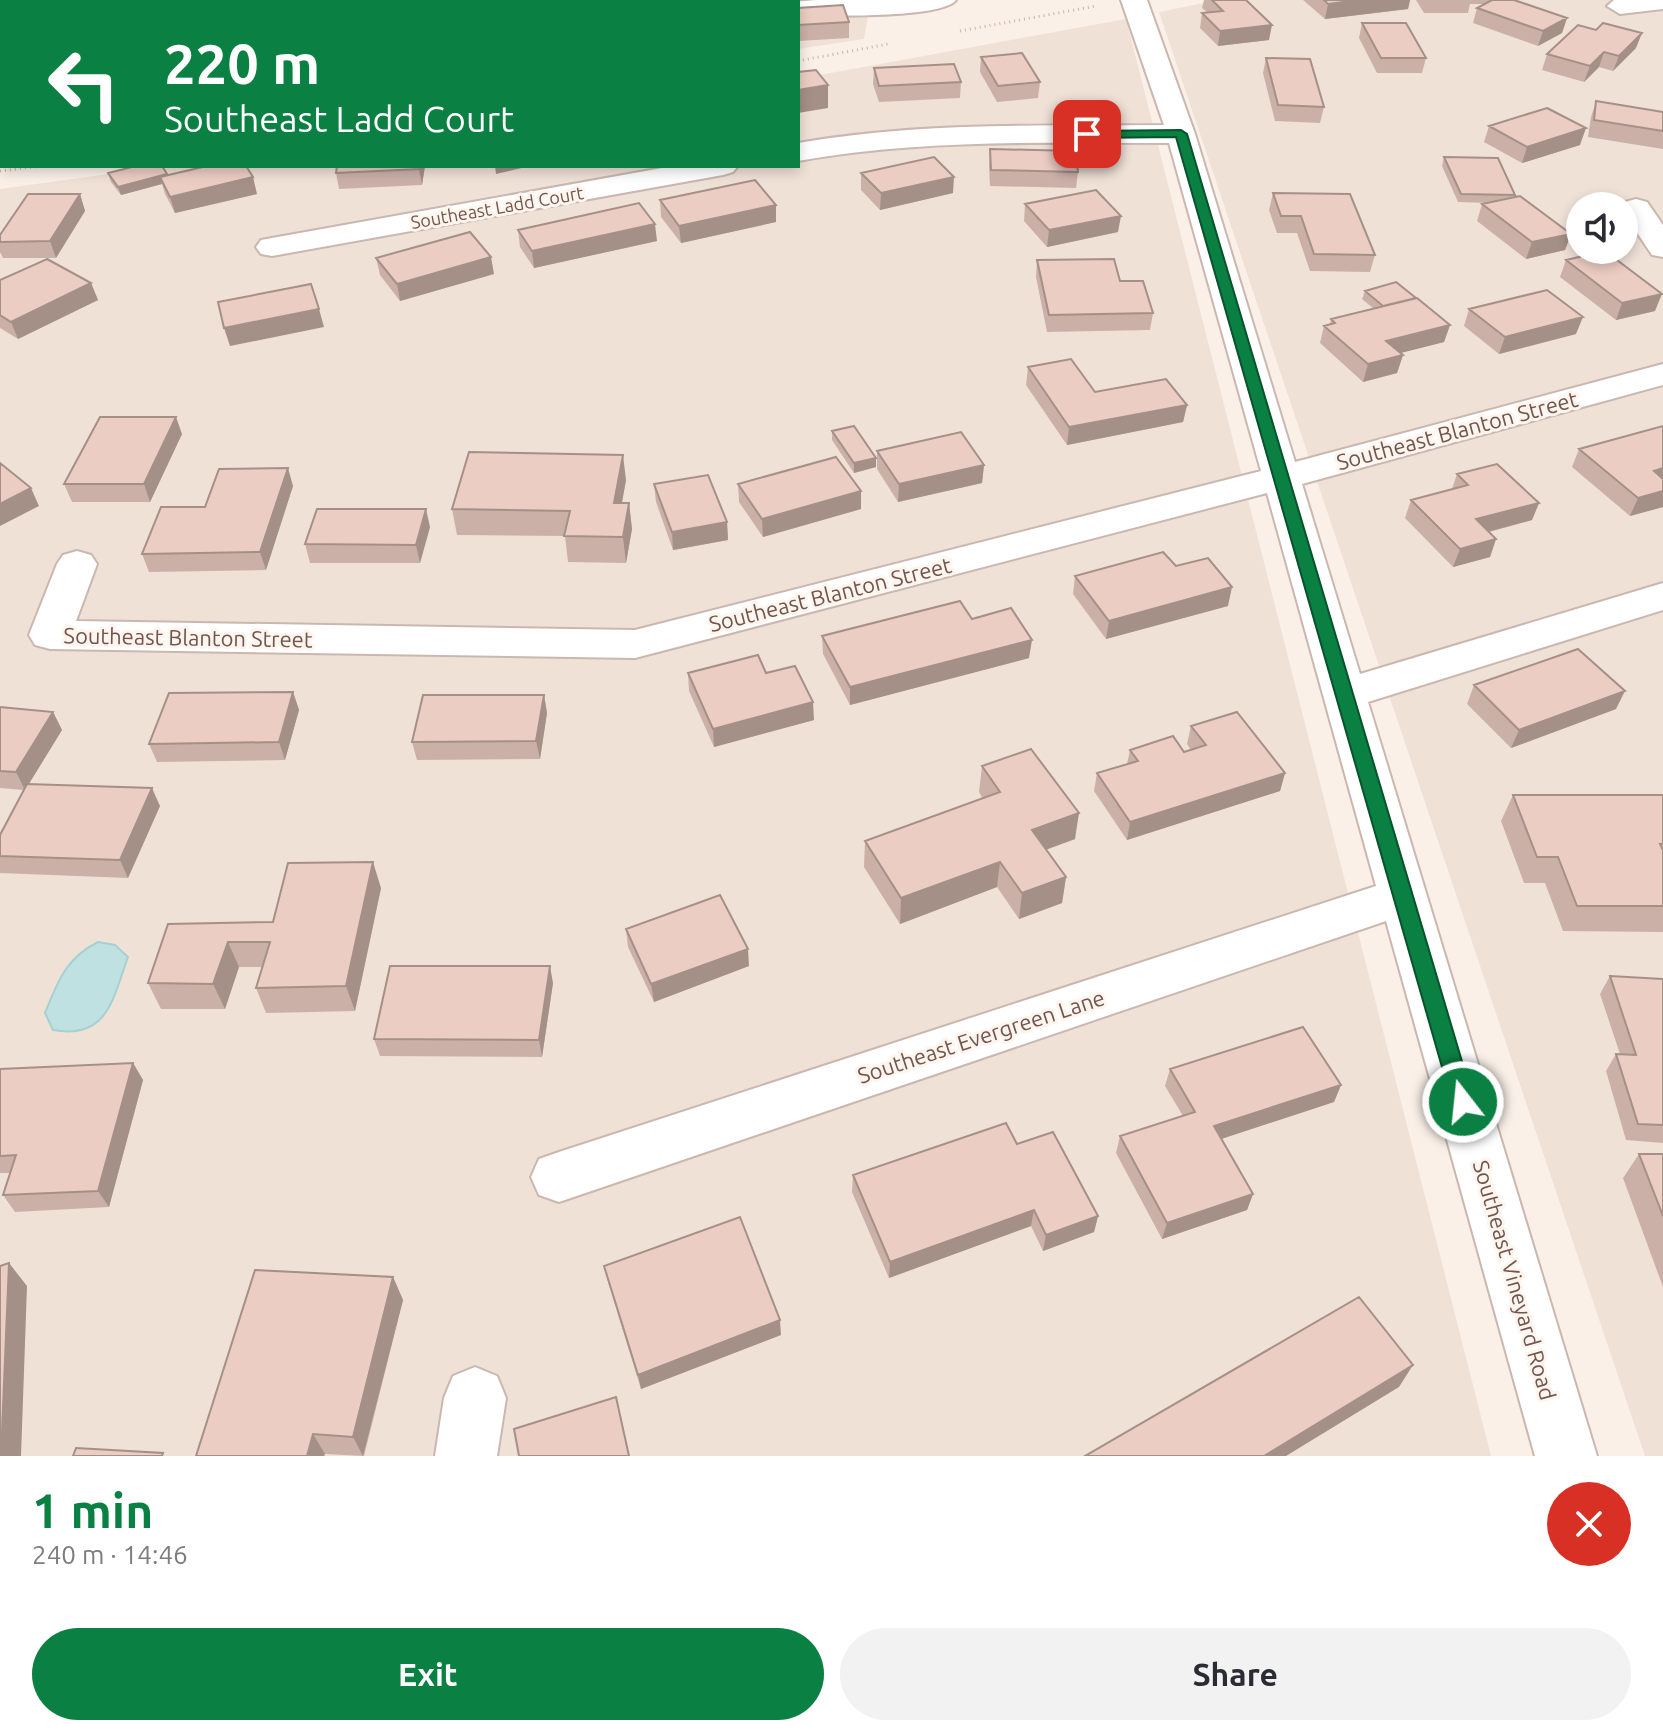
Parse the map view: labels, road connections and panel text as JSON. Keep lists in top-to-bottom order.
{
  "streets": {
    "street": [
      "Southeast Ladd Court",
      "Southeast Blanton Street",
      "Southeast Evergreen Lane",
      "Southeast Vineyard Road"
    ]
  },
  "crossings": [
    ["Southeast Blanton Street", "Southeast Vineyard Road"],
    ["Southeast Evergreen Lane", "Southeast Vineyard Road"]
  ],
  "page": {
    "turn": ["220 m", "Southeast Ladd Court"],
    "heading": ["1 min", "240 m · 14:46"],
    "buttons": ["Exit", "Share"]
  }
}
